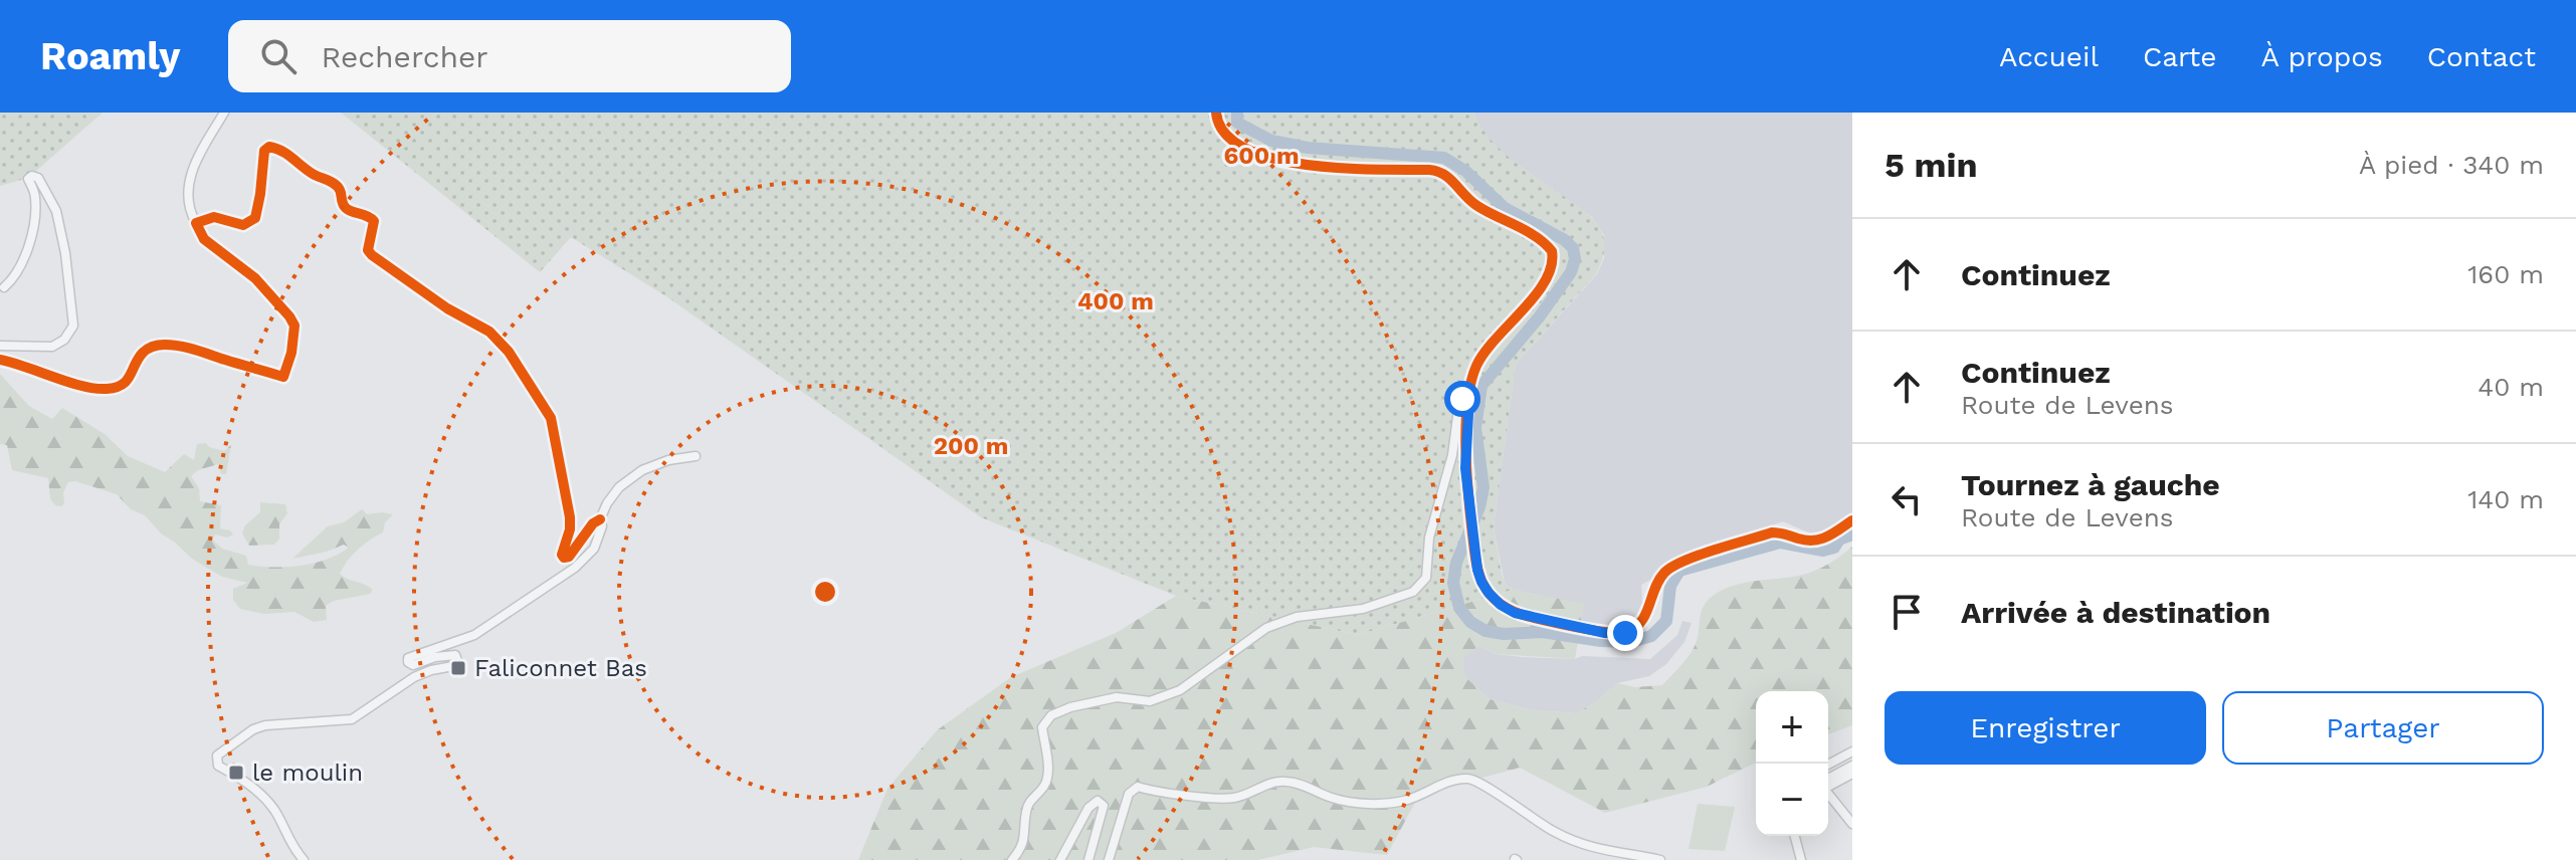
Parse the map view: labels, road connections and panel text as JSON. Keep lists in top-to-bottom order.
{
  "places": {
    "transit": ["Faliconnet Bas", "le moulin"]
  },
  "page": {
    "header": "Roamly",
    "search": "Rechercher",
    "nav": [
      "Accueil",
      "Carte",
      "À propos",
      "Contact"
    ],
    "heading": ["5 min", "À pied · 340 m"],
    "list": [
      ["Continuez", "160 m"],
      ["Continuez", "Route de Levens", "40 m"],
      ["Tournez à gauche", "Route de Levens", "140 m"],
      "Arrivée à destination"
    ],
    "buttons": ["Enregistrer", "Partager"],
    "map_buttons": ["+", "−"]
  },
  "rings": ["600 m", "400 m", "200 m"]
}
